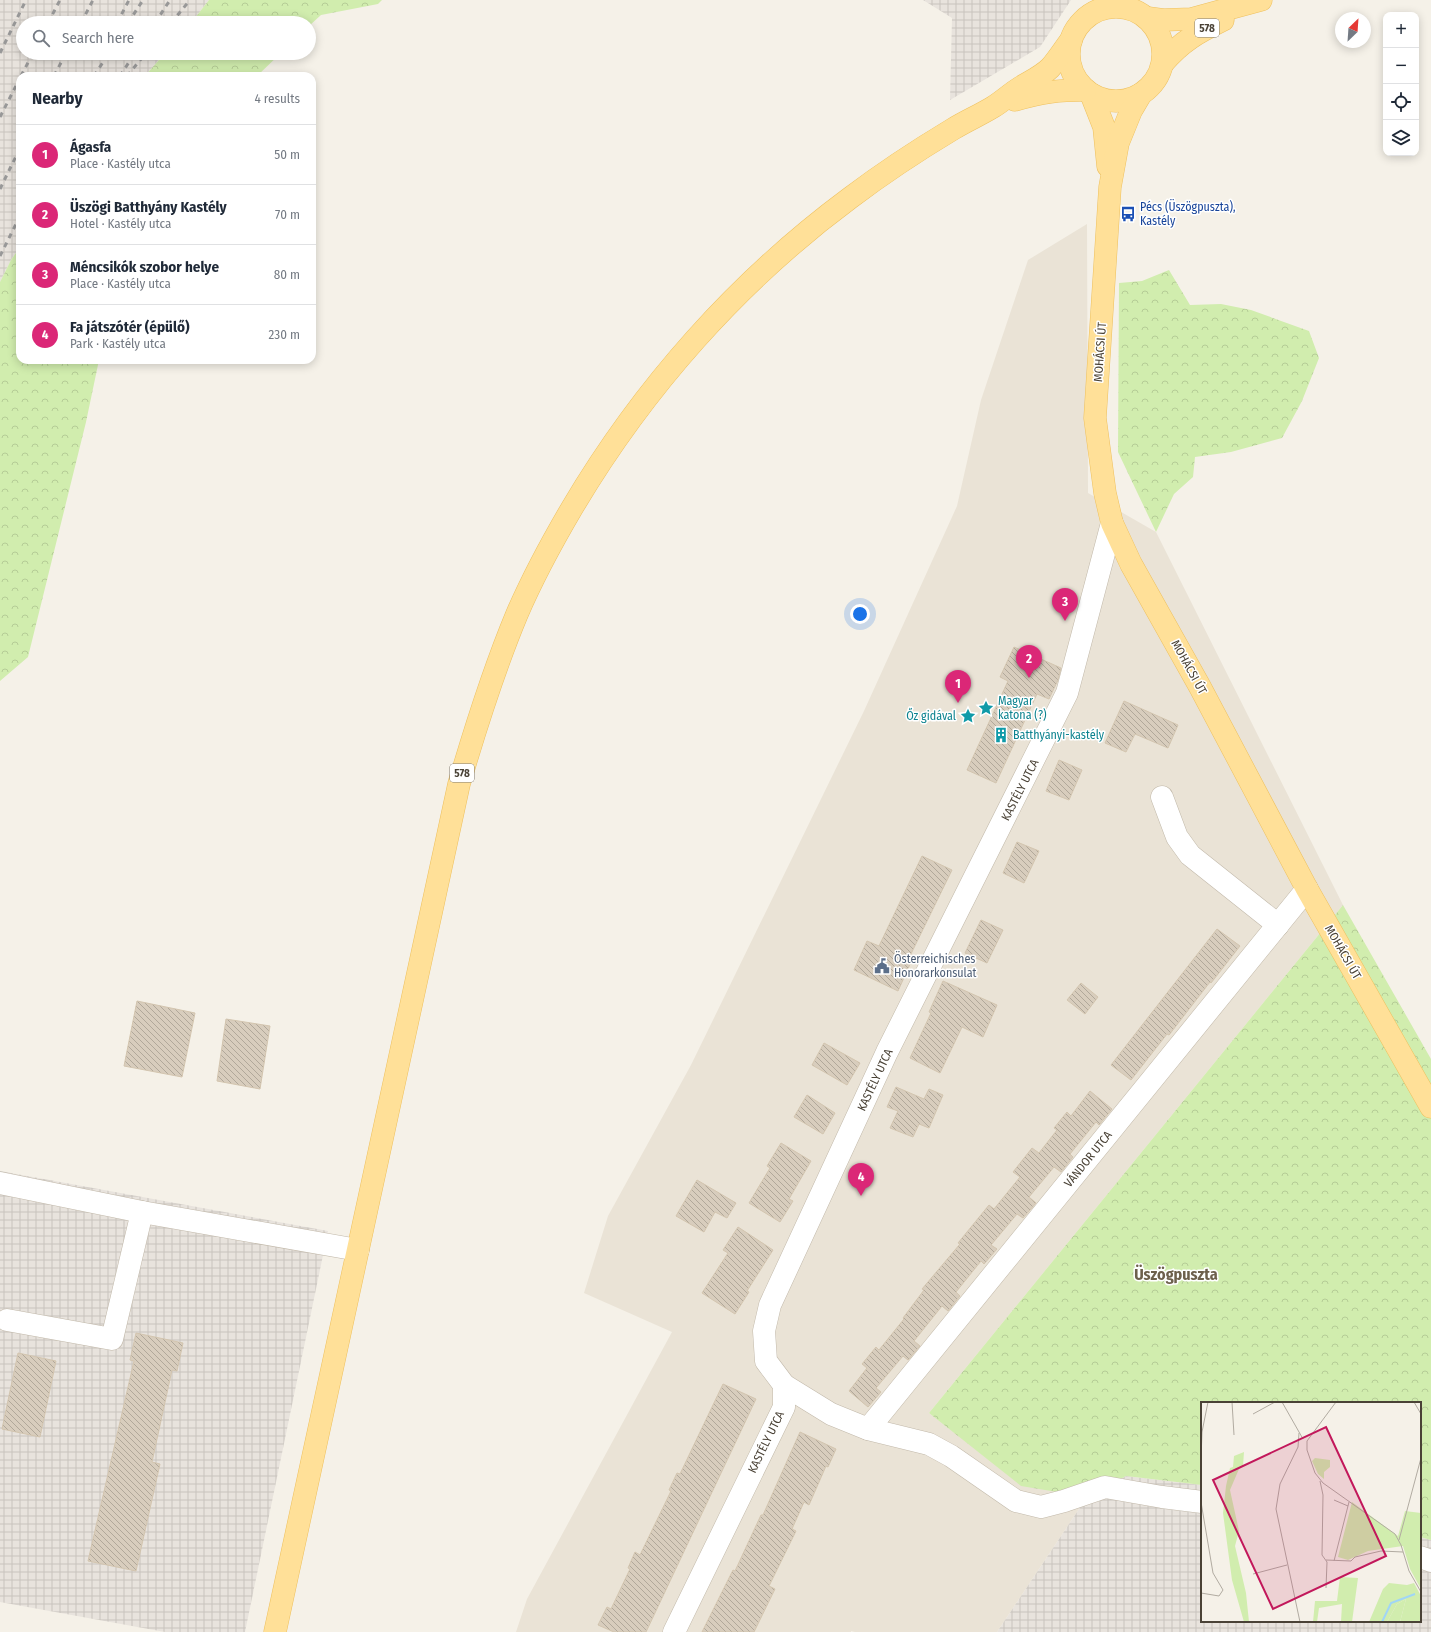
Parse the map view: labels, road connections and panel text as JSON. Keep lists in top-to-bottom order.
{
  "streets": {
    "main road": ["578", "MOHÁCSI ÚT"],
    "street": ["KASTÉLY UTCA", "VÁNDOR UTCA"]
  },
  "crossings": [
    ["MOHÁCSI ÚT", "KASTÉLY UTCA"],
    ["MOHÁCSI ÚT", "VÁNDOR UTCA"]
  ],
  "districts": ["Üszögpuszta"],
  "places": {
    "bus stop": ["Pécs (Üszögpuszta), Kastély"],
    "place": ["Magyar katona (?)", "Őz gidával"],
    "building": ["Batthyányi-kastély"],
    "public building": ["Österreichisches Honorarkonsulat"]
  },
  "north": "top right",
  "page": {
    "map_buttons": ["+", "−"],
    "search": "Search here",
    "heading": ["Nearby", "4 results"],
    "list": [
      {
        "mark": "1",
        "name": "Ágasfa",
        "note": "Place · Kastély utca",
        "value": "50 m"
      },
      {
        "mark": "2",
        "name": "Üszögi Batthyány Kastély",
        "note": "Hotel · Kastély utca",
        "value": "70 m"
      },
      {
        "mark": "3",
        "name": "Méncsikók szobor helye",
        "note": "Place · Kastély utca",
        "value": "80 m"
      },
      {
        "mark": "4",
        "name": "Fa játszótér (épülő)",
        "note": "Park · Kastély utca",
        "value": "230 m"
      }
    ],
    "pins": [
      "3",
      "2",
      "1",
      "4"
    ]
  }
}
